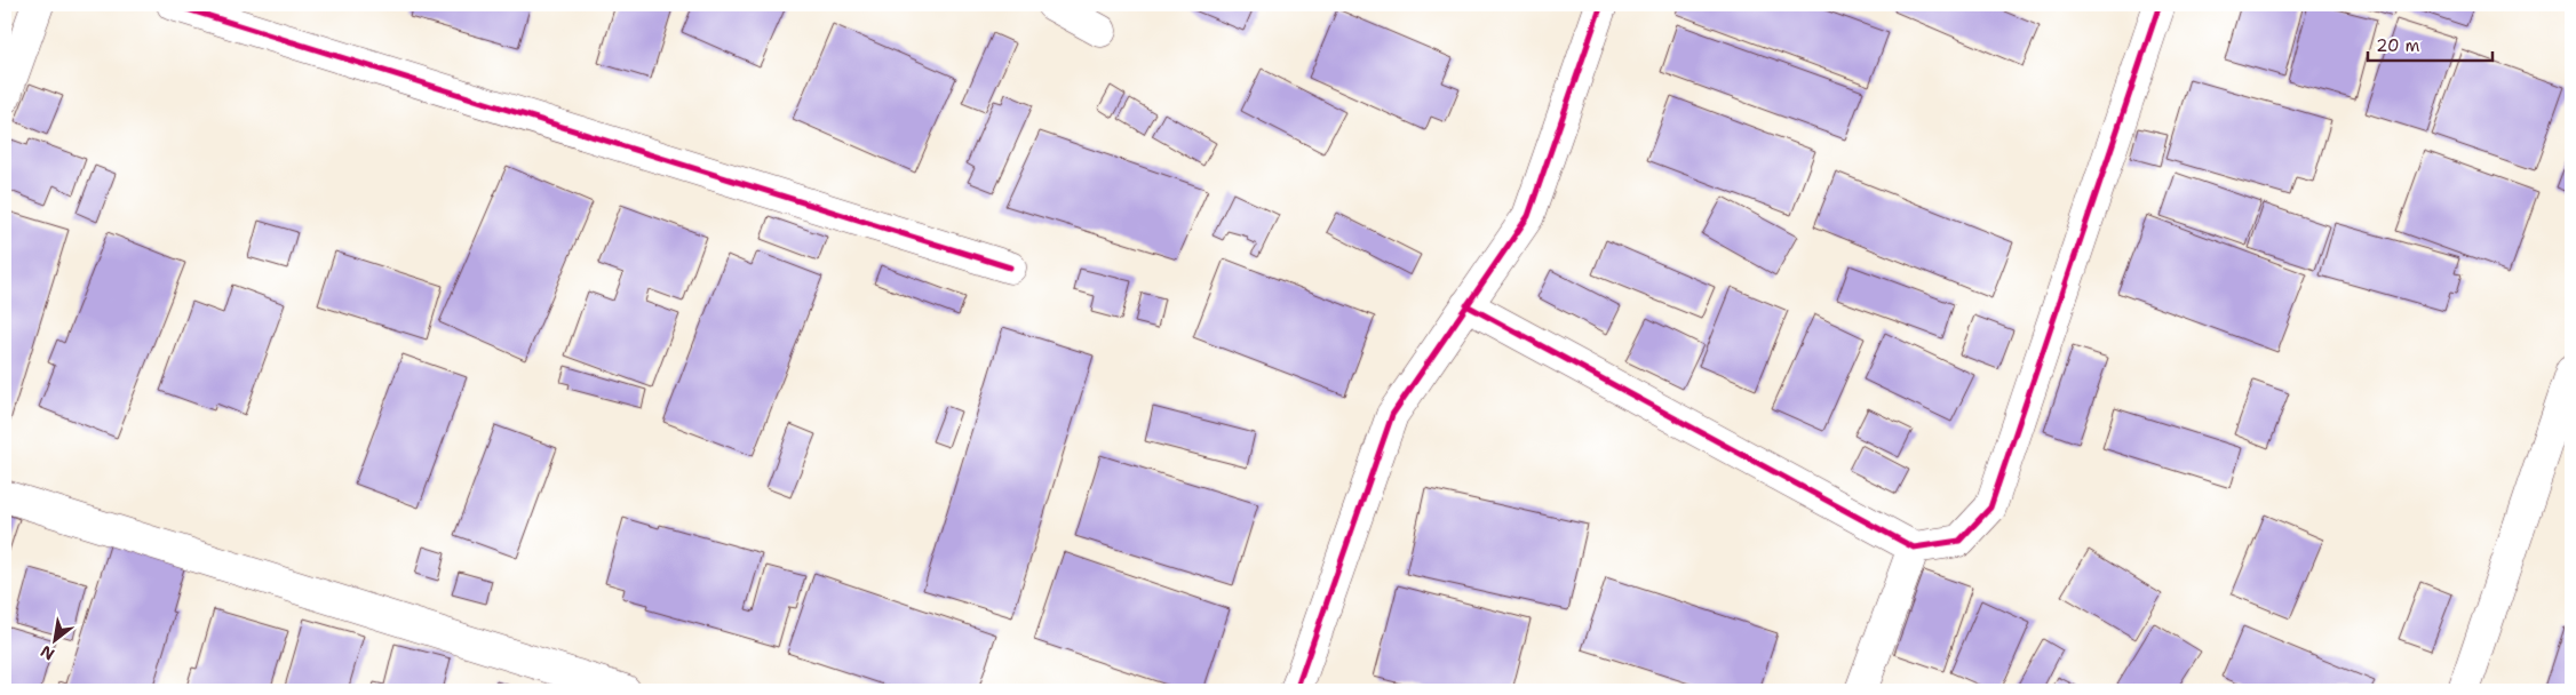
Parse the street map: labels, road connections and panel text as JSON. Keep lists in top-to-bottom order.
{
  "scale_bar": "20 m",
  "north": "bottom left"
}
